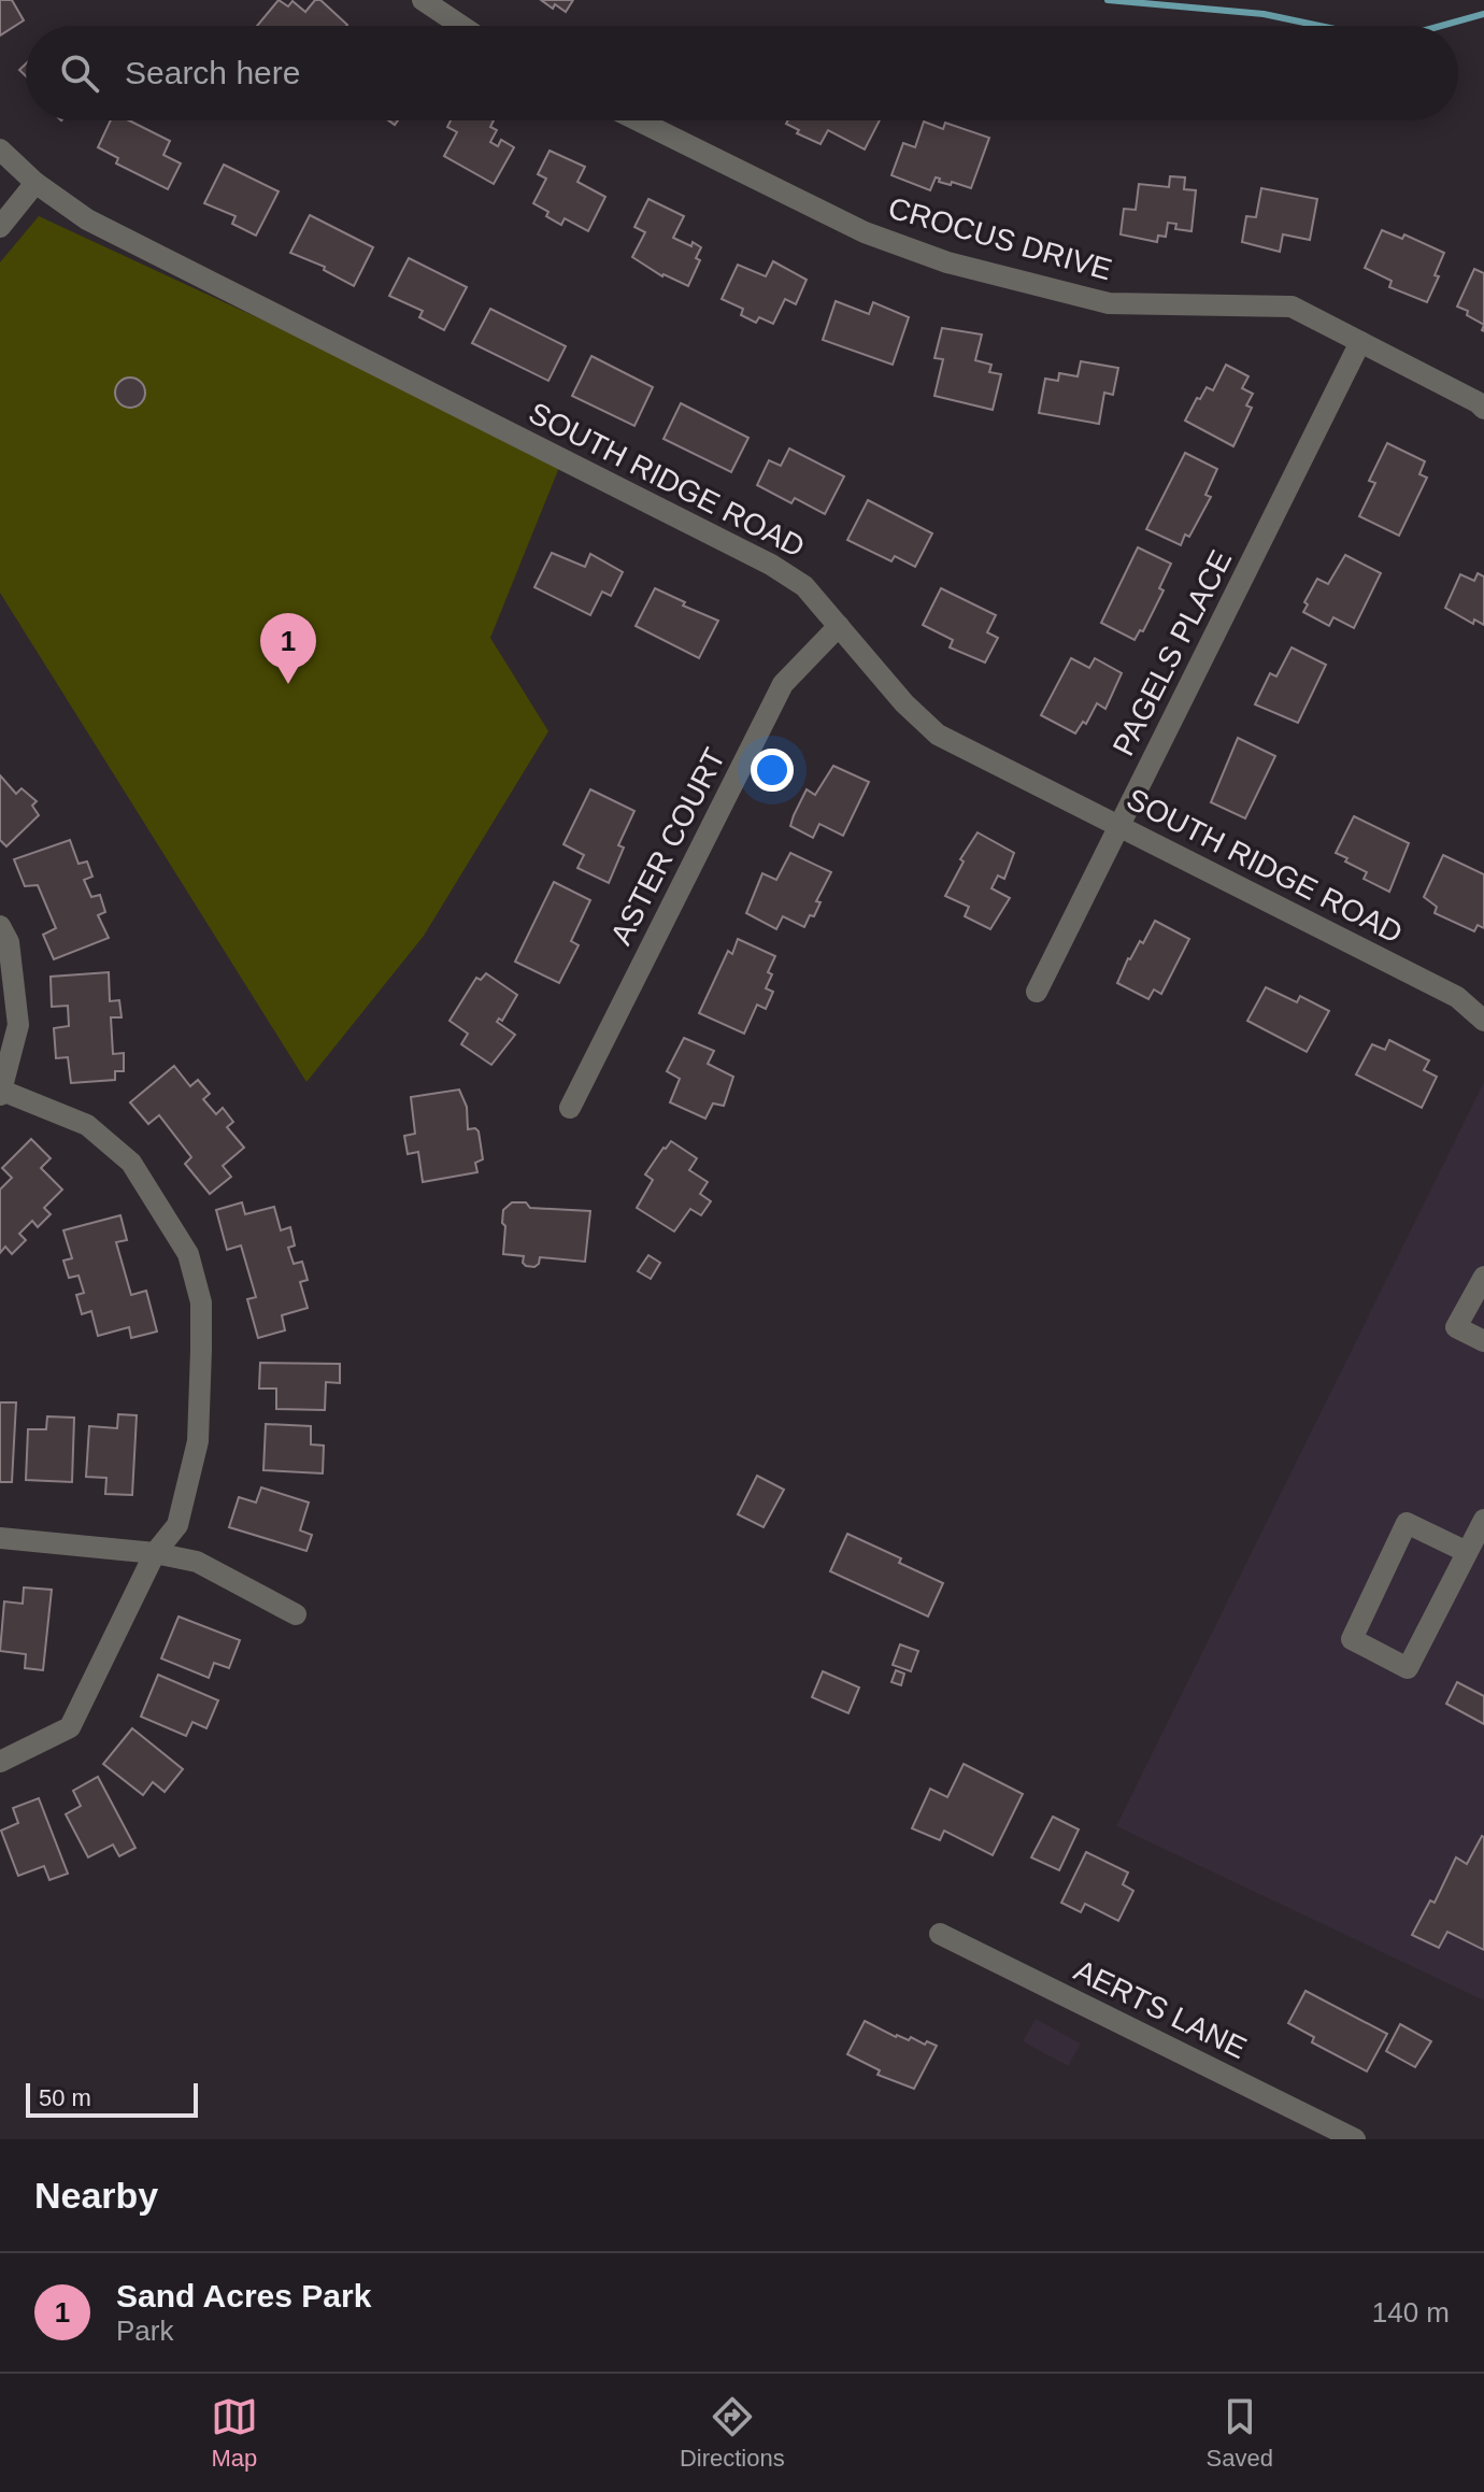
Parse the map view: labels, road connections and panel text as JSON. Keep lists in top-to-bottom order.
{
  "streets": {
    "street": [
      "CROCUS DRIVE",
      "SOUTH RIDGE ROAD",
      "PAGELS PLACE",
      "ASTER COURT",
      "AERTS LANE"
    ]
  },
  "crossings": [
    ["CROCUS DRIVE", "PAGELS PLACE"],
    ["SOUTH RIDGE ROAD", "PAGELS PLACE"],
    ["SOUTH RIDGE ROAD", "ASTER COURT"]
  ],
  "scale_bar": "50 m",
  "page": {
    "search": "Search here",
    "pins": "1",
    "scale": "50 m",
    "heading": "Nearby",
    "list": [
      {
        "mark": "1",
        "name": "Sand Acres Park",
        "note": "Park",
        "value": "140 m"
      }
    ],
    "nav": ["Map", "Directions", "Saved"]
  }
}
